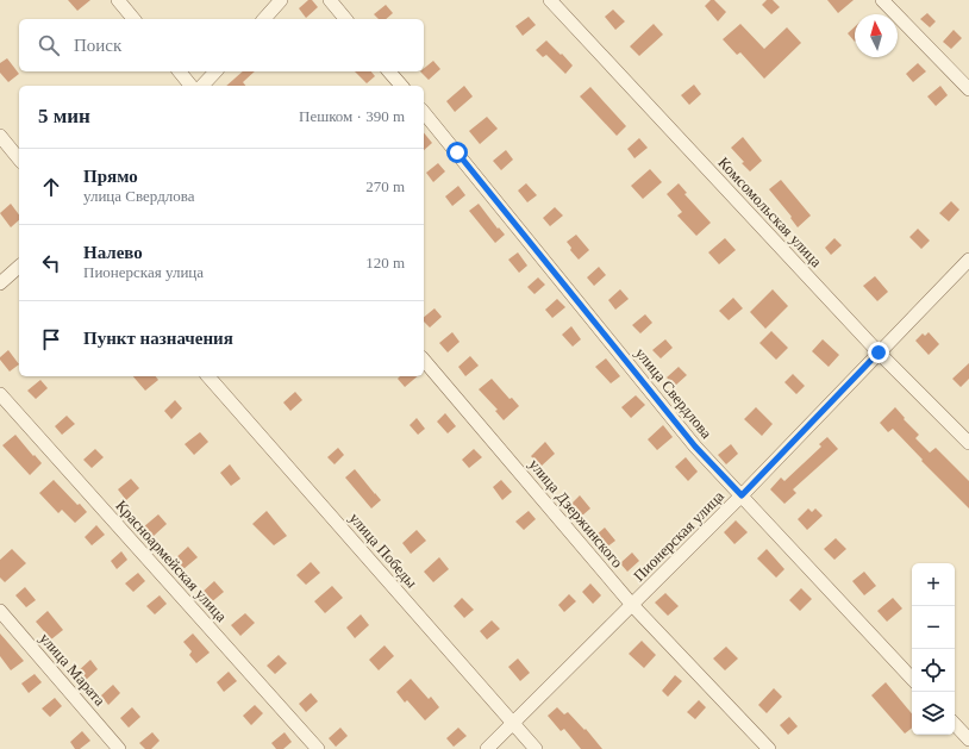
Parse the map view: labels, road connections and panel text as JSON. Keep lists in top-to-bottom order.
{
  "streets": {
    "street": [
      "Комсомольская улица",
      "улица Свердлова",
      "улица Дзержинского",
      "Пионерская улица",
      "улица Победы",
      "Красноармейская улица",
      "улица Марата"
    ]
  },
  "crossings": [
    ["Комсомольская улица", "Пионерская улица"],
    ["улица Свердлова", "Пионерская улица"],
    ["улица Дзержинского", "Пионерская улица"],
    ["Пионерская улица", "улица Победы"]
  ],
  "north": "top",
  "page": {
    "search": "Поиск",
    "heading": ["5 мин", "Пешком · 390 m"],
    "list": [
      ["Прямо", "улица Свердлова", "270 m"],
      ["Налево", "Пионерская улица", "120 m"],
      "Пункт назначения"
    ],
    "map_buttons": ["+", "−"]
  }
}
